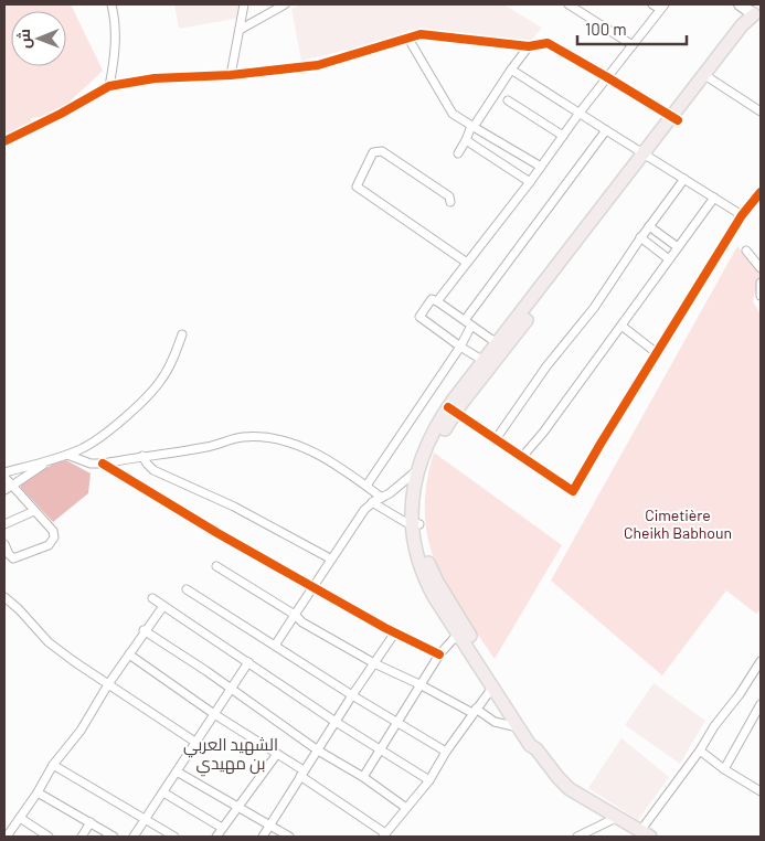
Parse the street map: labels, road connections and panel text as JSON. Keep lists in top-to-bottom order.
{
  "districts": ["الشهيد العربي بن مهيدي"],
  "parks": ["Cimetière Cheikh Babhoun"],
  "scale_bar": "100 m",
  "north": "left"
}
